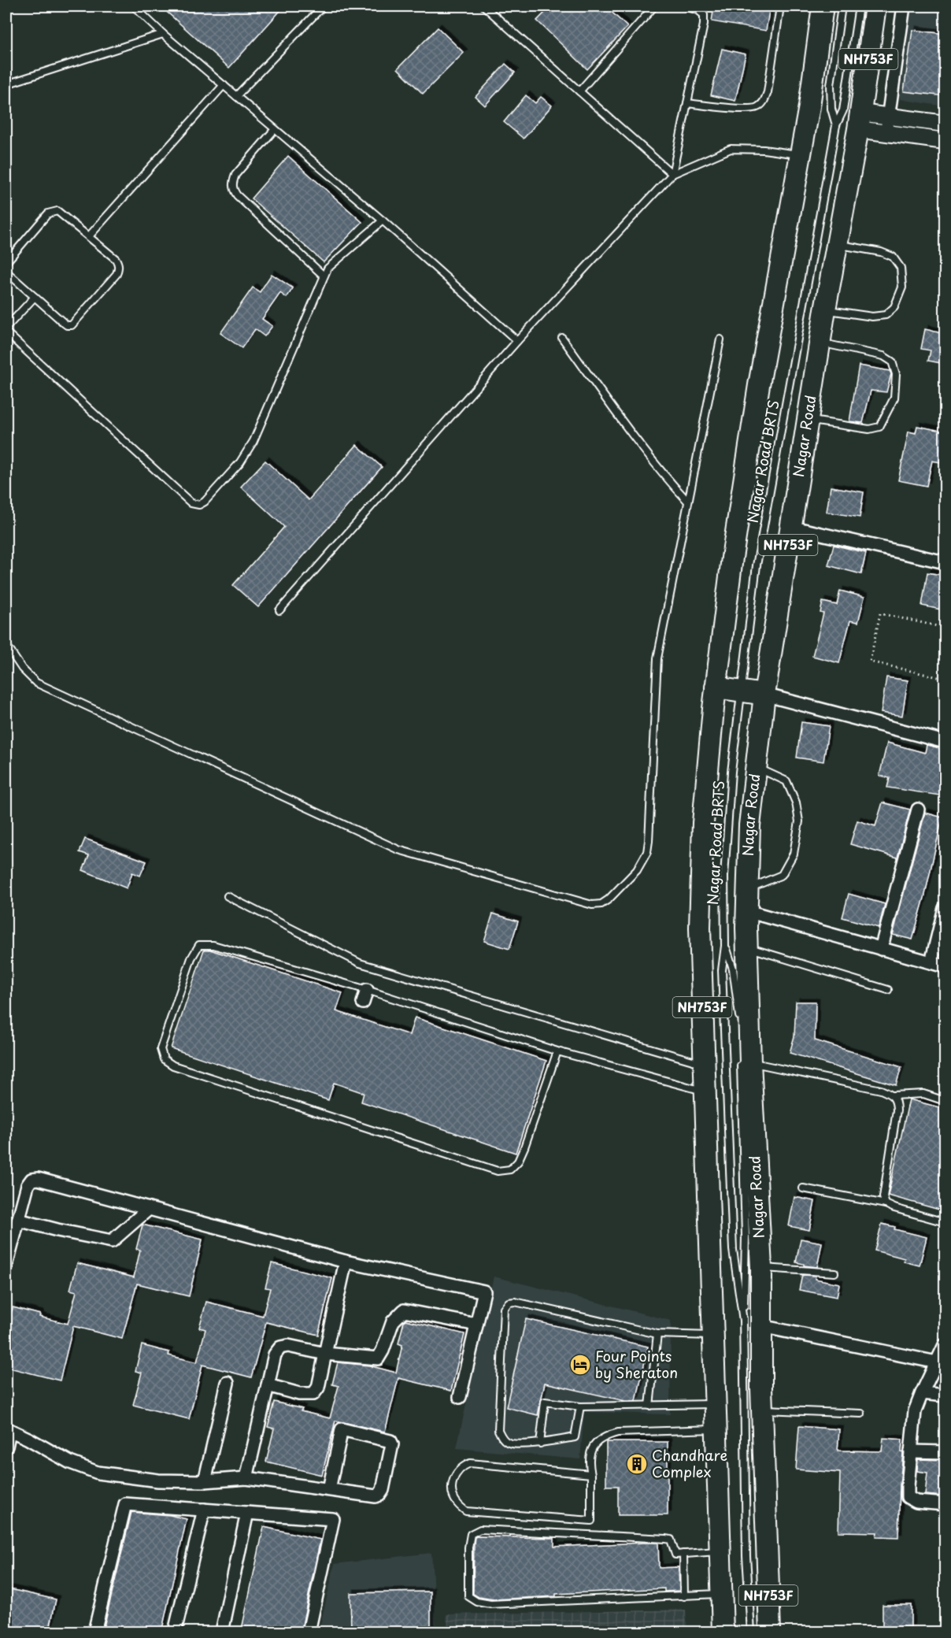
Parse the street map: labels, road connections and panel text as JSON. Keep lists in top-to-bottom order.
{
  "streets": {
    "highway": ["NH753F", "Nagar Road"],
    "lane": ["Nagar Road BRTS"]
  },
  "places": {
    "hotel": ["Four Points by Sheraton"],
    "building": ["Chandhare Complex"]
  }
}
